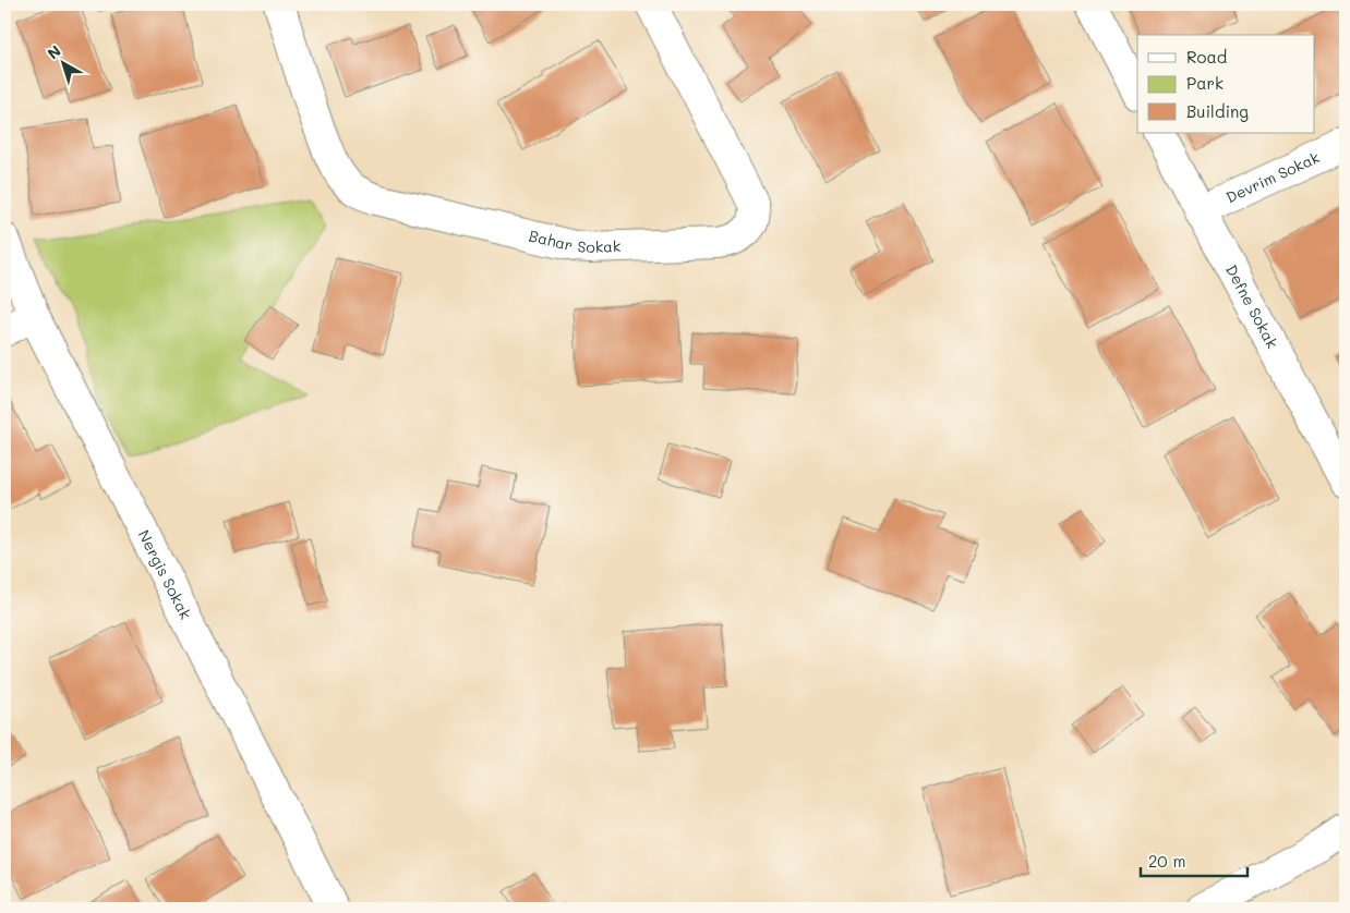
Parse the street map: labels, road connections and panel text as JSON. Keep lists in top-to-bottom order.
{
  "streets": {
    "street": [
      "Devrim Sokak",
      "Bahar Sokak",
      "Defne Sokak",
      "Nergis Sokak"
    ]
  },
  "crossings": [
    ["Devrim Sokak", "Defne Sokak"]
  ],
  "legend": ["Road", "Park", "Building"],
  "scale_bar": "20 m",
  "north": "top left"
}
